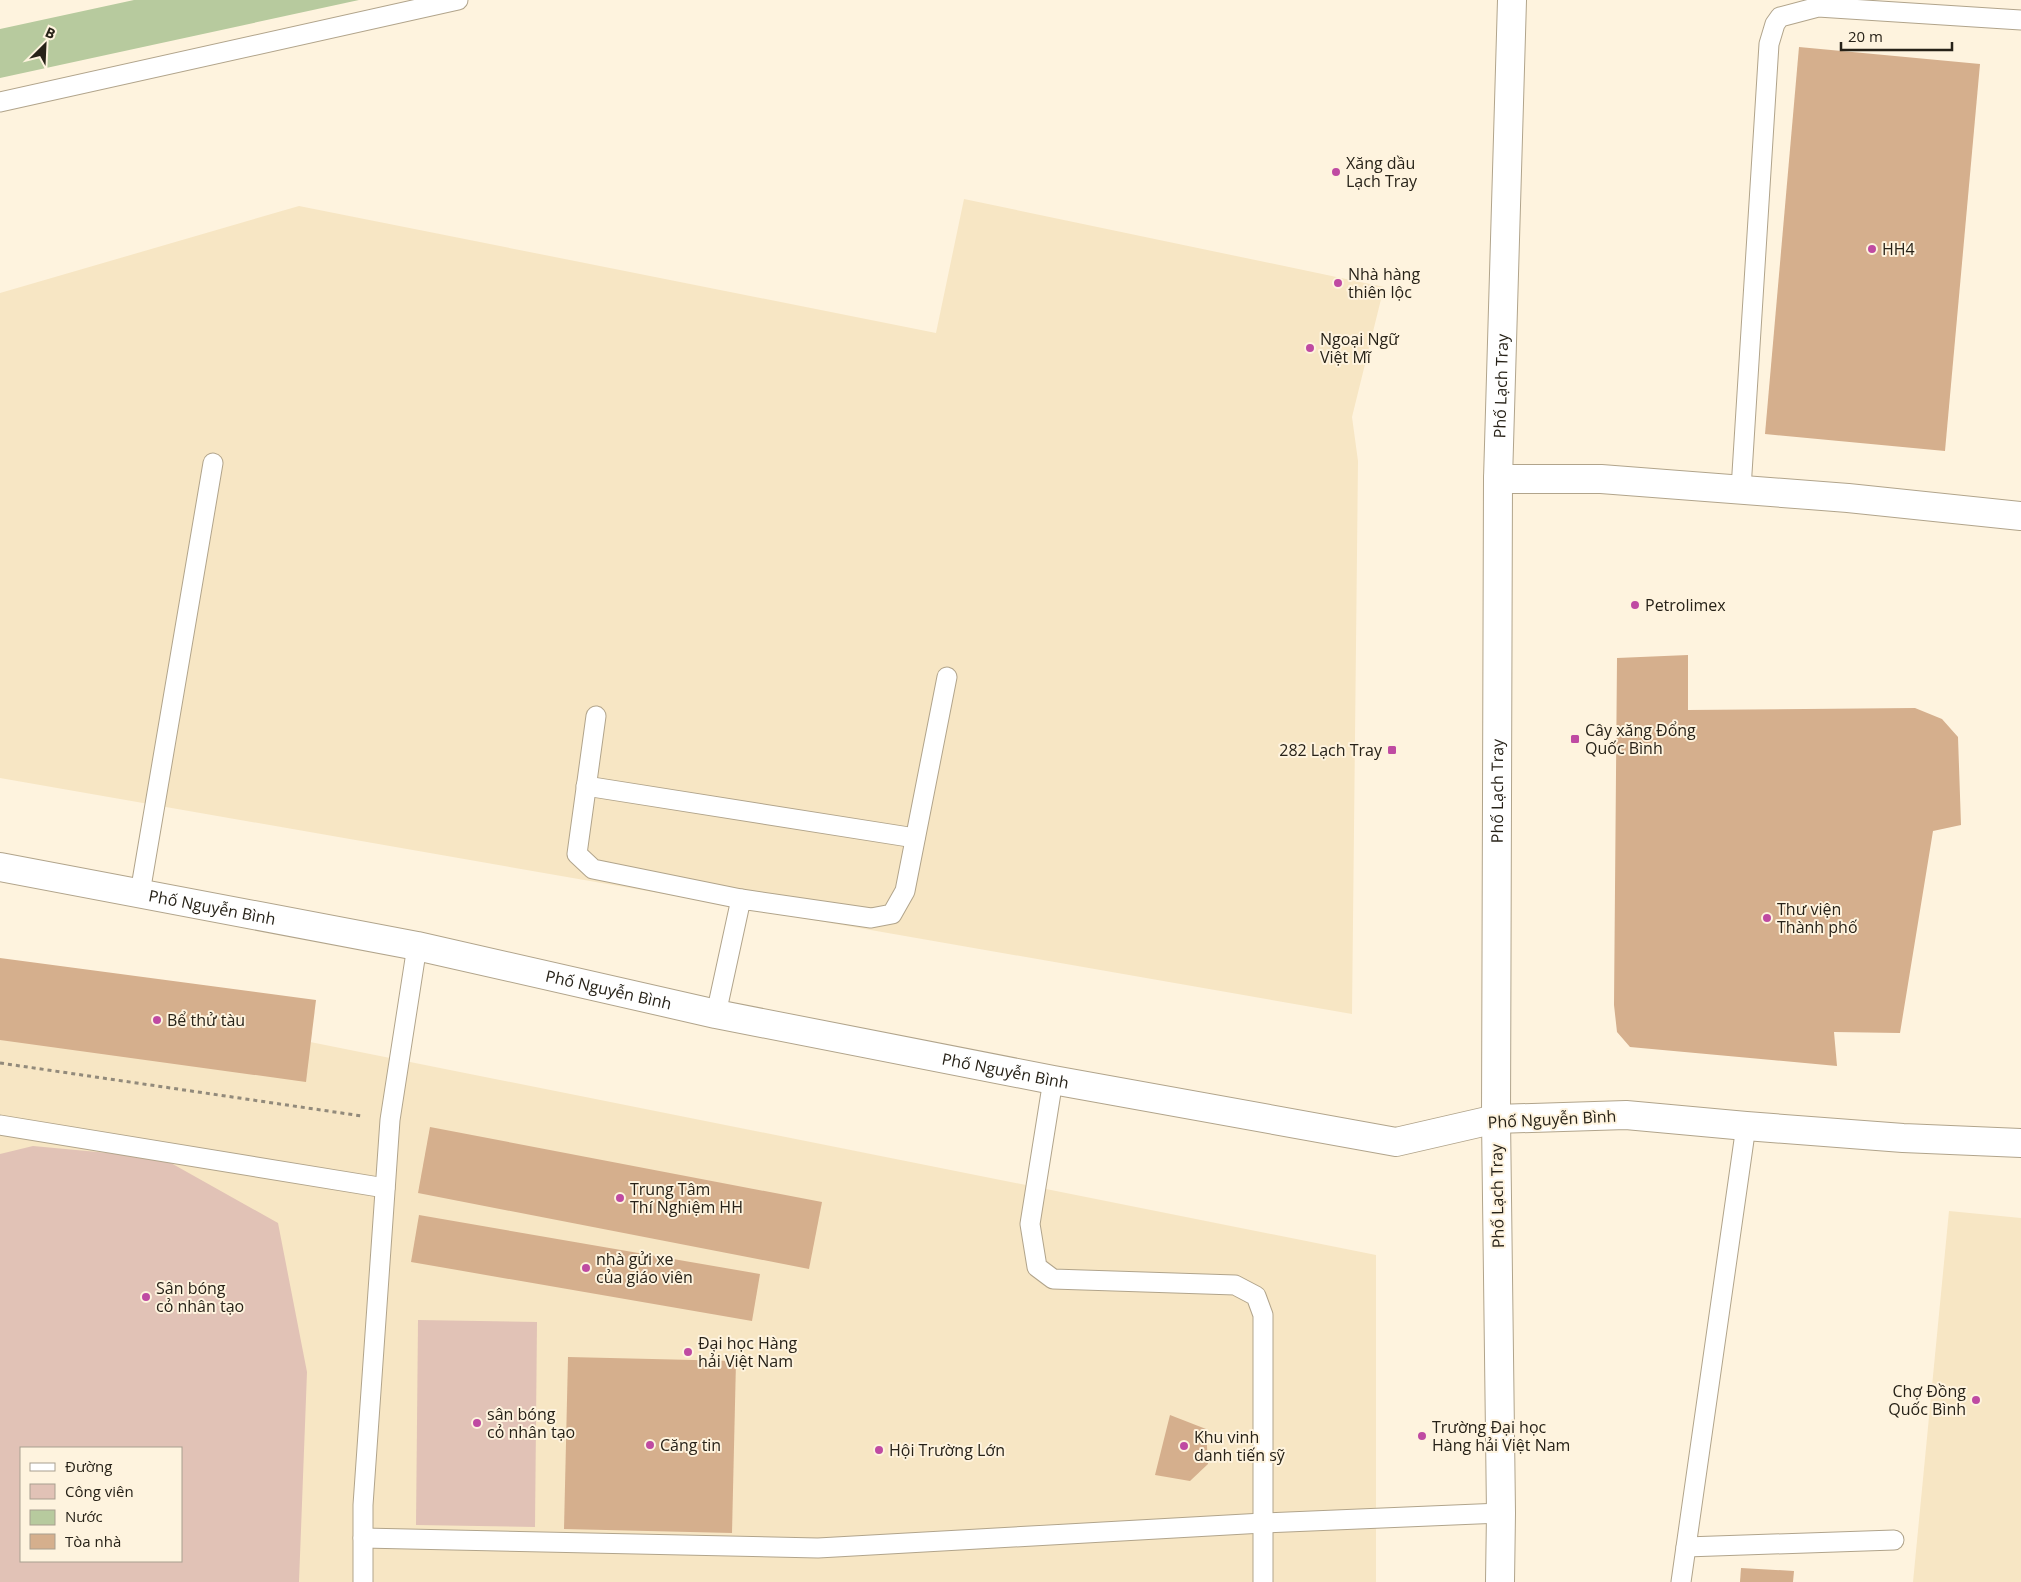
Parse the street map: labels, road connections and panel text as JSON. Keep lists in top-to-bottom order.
{
  "streets": {
    "street": ["Phố Lạch Tray", "Phố Nguyễn Bình"]
  },
  "crossings": [
    ["Phố Lạch Tray", "Phố Nguyễn Bình"]
  ],
  "places": {
    "other": [
      "Xăng dầu Lạch Tray",
      "HH4",
      "Nhà hàng thiên lộc",
      "Ngoại Ngữ Việt Mĩ",
      "Petrolimex",
      "Thư viện Thành phố",
      "Bể thử tàu",
      "Trung Tâm Thí Nghiệm HH",
      "nhà gửi xe của giáo viên",
      "Sân bóng cỏ nhân tạo",
      "Đại học Hàng hải Việt Nam",
      "Chợ Đồng Quốc Bình",
      "sân bóng cỏ nhân tạo",
      "Trường Đại học Hàng hải Việt Nam",
      "Căng tin",
      "Khu vinh danh tiến sỹ",
      "Hội Trường Lớn"
    ],
    "transit": ["Cây xăng Đổng Quốc Bình", "282 Lạch Tray"]
  },
  "legend": [
    "Đường",
    "Công viên",
    "Nước",
    "Tòa nhà"
  ],
  "scale_bar": "20 m",
  "north": "top right"
}
